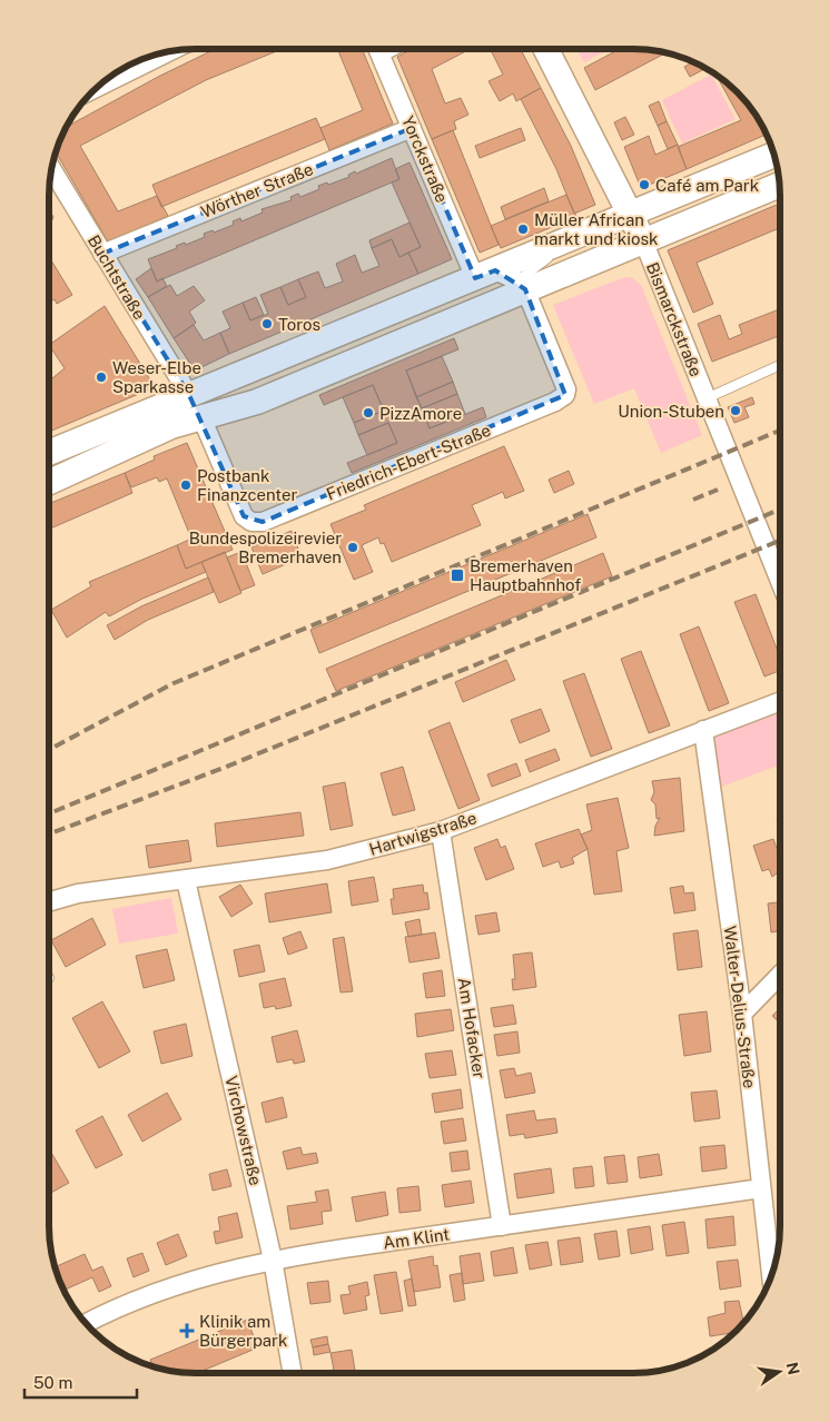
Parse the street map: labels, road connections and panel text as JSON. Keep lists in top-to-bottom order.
{
  "streets": {
    "main road": ["Bismarckstraße", "Friedrich-Ebert-Straße"],
    "street": [
      "Yorckstraße",
      "Wörther Straße",
      "Buchtstraße",
      "Hartwigstraße",
      "Walter-Delius-Straße",
      "Am Hofacker",
      "Virchowstraße",
      "Am Klint"
    ]
  },
  "crossings": [
    ["Yorckstraße", "Wörther Straße"],
    ["Yorckstraße", "Friedrich-Ebert-Straße"],
    ["Wörther Straße", "Buchtstraße"],
    ["Buchtstraße", "Friedrich-Ebert-Straße"],
    ["Hartwigstraße", "Walter-Delius-Straße"],
    ["Hartwigstraße", "Am Hofacker"],
    ["Hartwigstraße", "Virchowstraße"],
    ["Walter-Delius-Straße", "Am Klint"],
    ["Am Hofacker", "Am Klint"],
    ["Virchowstraße", "Am Klint"]
  ],
  "places": {
    "other": [
      "Café am Park",
      "Müller African markt und kiosk",
      "Toros",
      "Weser-Elbe Sparkasse",
      "Union-Stuben",
      "PizzAmore",
      "Postbank Finanzcenter",
      "Bundespolizeirevier Bremerhaven"
    ],
    "transit": ["Bremerhaven Hauptbahnhof"],
    "health": ["Klinik am Bürgerpark"]
  },
  "scale_bar": "50 m",
  "north": "right"
}
